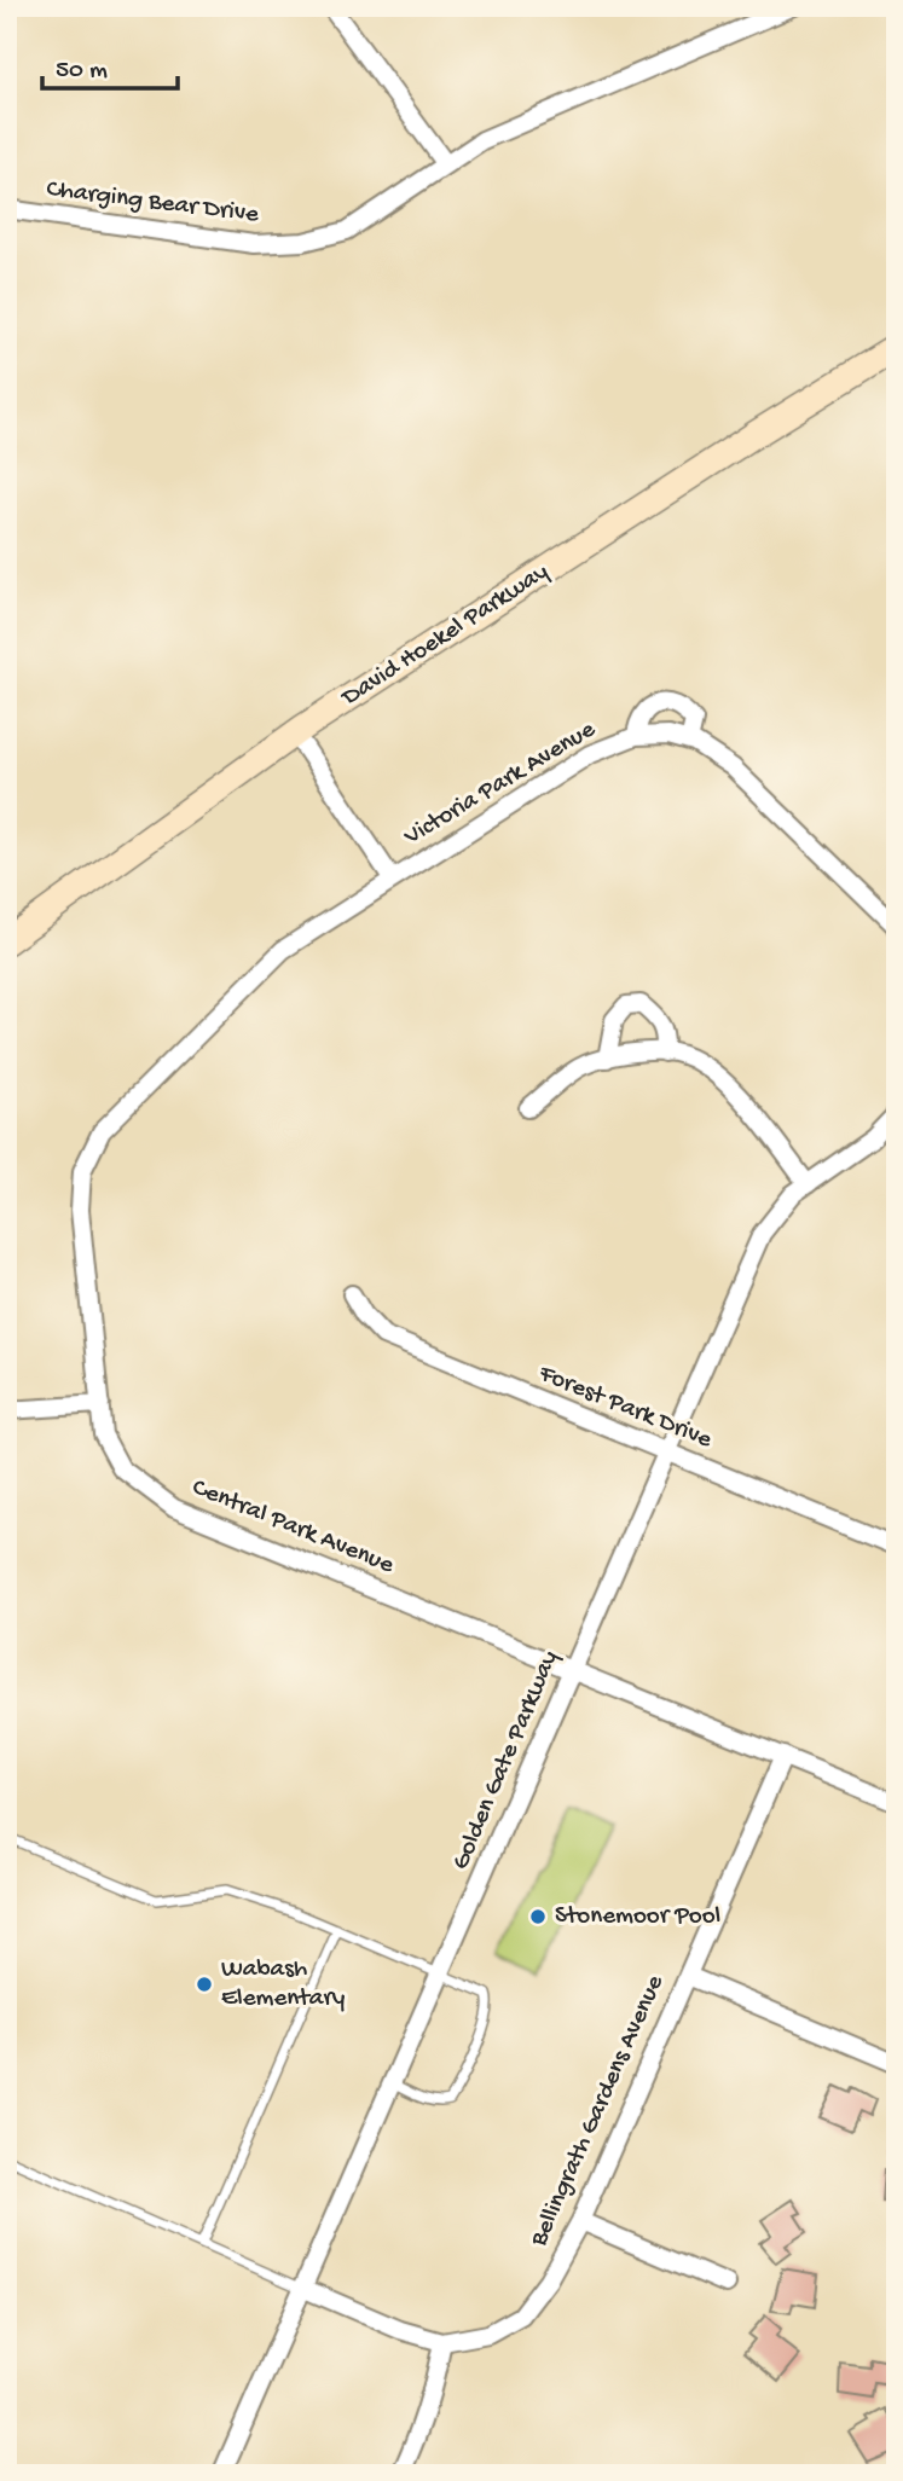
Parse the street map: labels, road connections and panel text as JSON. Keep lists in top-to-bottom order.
{
  "streets": {
    "main road": ["David Hoekel Parkway"],
    "street": [
      "Charging Bear Drive",
      "Victoria Park Avenue",
      "Forest Park Drive",
      "Central Park Avenue",
      "Golden Gate Parkway",
      "Bellingrath Gardens Avenue"
    ]
  },
  "crossings": [
    ["Victoria Park Avenue", "Central Park Avenue"],
    ["Forest Park Drive", "Golden Gate Parkway"],
    ["Central Park Avenue", "Golden Gate Parkway"],
    ["Central Park Avenue", "Bellingrath Gardens Avenue"],
    ["Golden Gate Parkway", "Bellingrath Gardens Avenue"]
  ],
  "places": ["Stonemoor Pool", "Wabash Elementary"],
  "scale_bar": "50 m"
}
